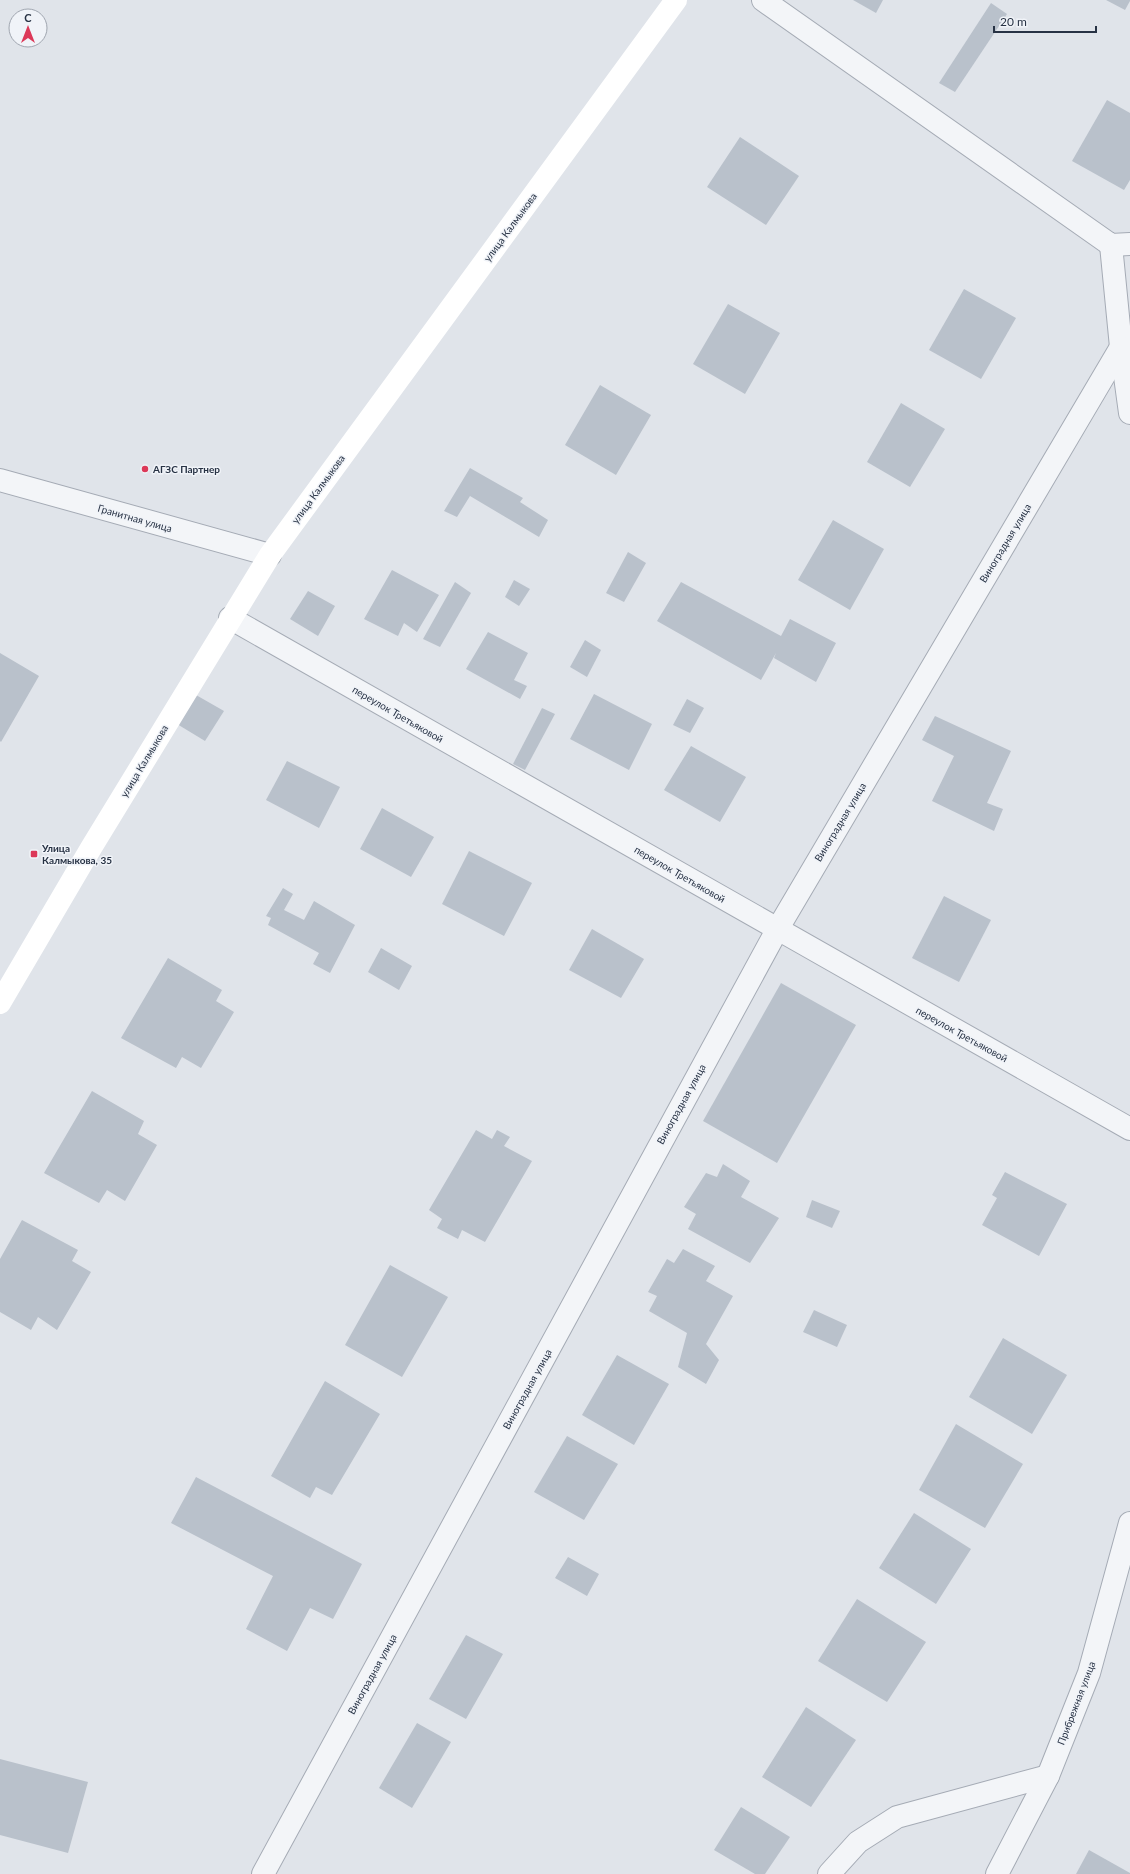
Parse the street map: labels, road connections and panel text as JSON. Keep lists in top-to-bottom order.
{
  "streets": {
    "main road": ["улица Калмыкова"],
    "street": [
      "Гранитная улица",
      "Виноградная улица",
      "переулок Третьяковой",
      "Прибрежная улица"
    ]
  },
  "crossings": [
    ["улица Калмыкова", "Гранитная улица"],
    ["улица Калмыкова", "переулок Третьяковой"],
    ["Виноградная улица", "переулок Третьяковой"]
  ],
  "places": {
    "other": ["АГЗС Партнер"],
    "transit": ["Улица Калмыкова, 35"]
  },
  "scale_bar": "20 m",
  "north": "top"
}
